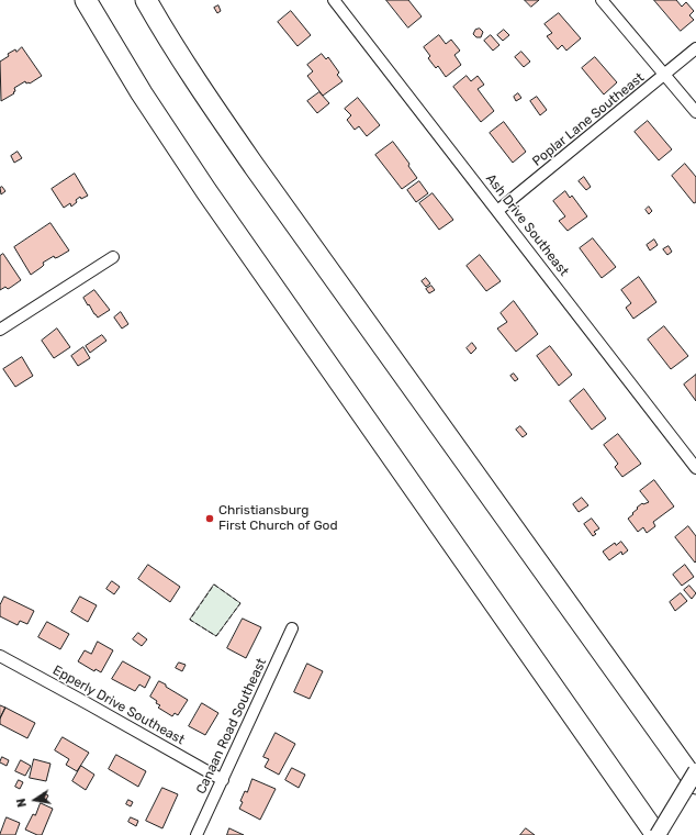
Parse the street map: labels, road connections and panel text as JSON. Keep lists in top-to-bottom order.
{
  "streets": {
    "street": [
      "Poplar Lane Southeast",
      "Ash Drive Southeast",
      "Epperly Drive Southeast",
      "Canaan Road Southeast"
    ]
  },
  "crossings": [
    ["Poplar Lane Southeast", "Ash Drive Southeast"],
    ["Epperly Drive Southeast", "Canaan Road Southeast"]
  ],
  "places": ["Christiansburg First Church of God"],
  "north": "left"
}
